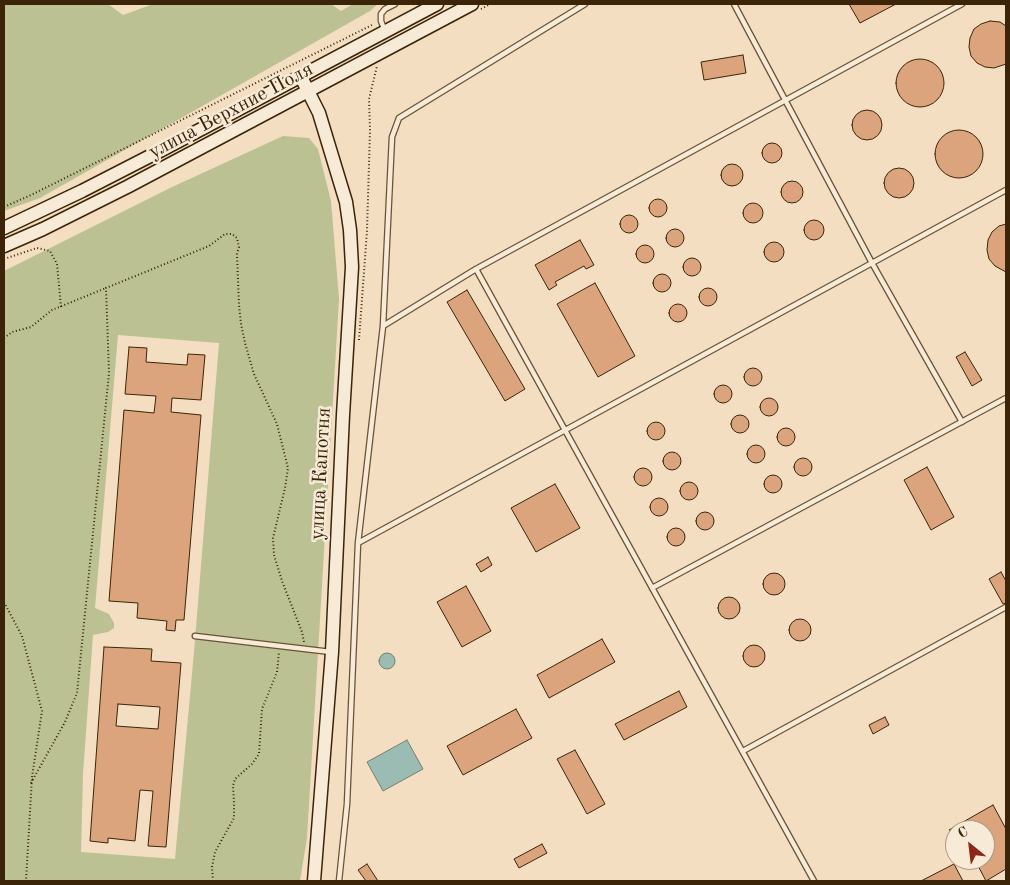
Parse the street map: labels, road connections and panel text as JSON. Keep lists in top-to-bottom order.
{
  "streets": {
    "main road": ["улица Верхние Поля", "улица Капотня"]
  },
  "crossings": [
    ["улица Верхние Поля", "улица Капотня"]
  ],
  "north": "top left"
}
